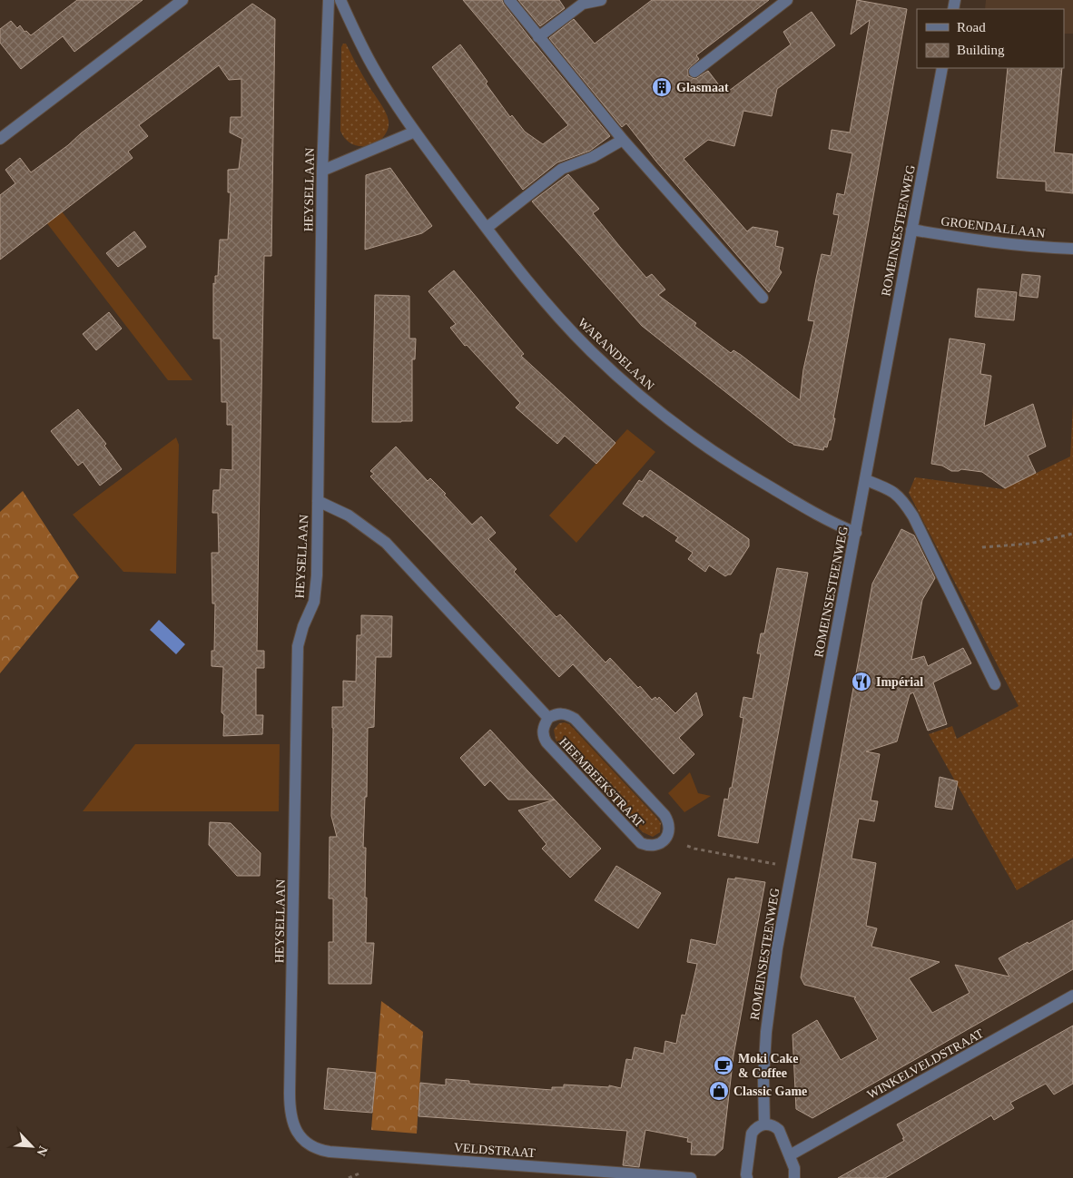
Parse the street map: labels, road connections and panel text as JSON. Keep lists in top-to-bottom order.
{
  "streets": {
    "street": [
      "HEYSELLAAN",
      "GROENDALLAAN",
      "ROMEINSESTEENWEG",
      "WARANDELAAN",
      "HEEMBEEKSTRAAT",
      "WINKELVELDSTRAAT",
      "VELDSTRAAT"
    ]
  },
  "crossings": [
    ["HEYSELLAAN", "VELDSTRAAT"],
    ["GROENDALLAAN", "ROMEINSESTEENWEG"],
    ["ROMEINSESTEENWEG", "WARANDELAAN"]
  ],
  "places": {
    "building": ["Glasmaat"],
    "restaurant": ["Impérial"],
    "cafe": ["Moki Cake & Coffee"],
    "shop": ["Classic Game"]
  },
  "legend": ["Road", "Building"],
  "north": "bottom right"
}
